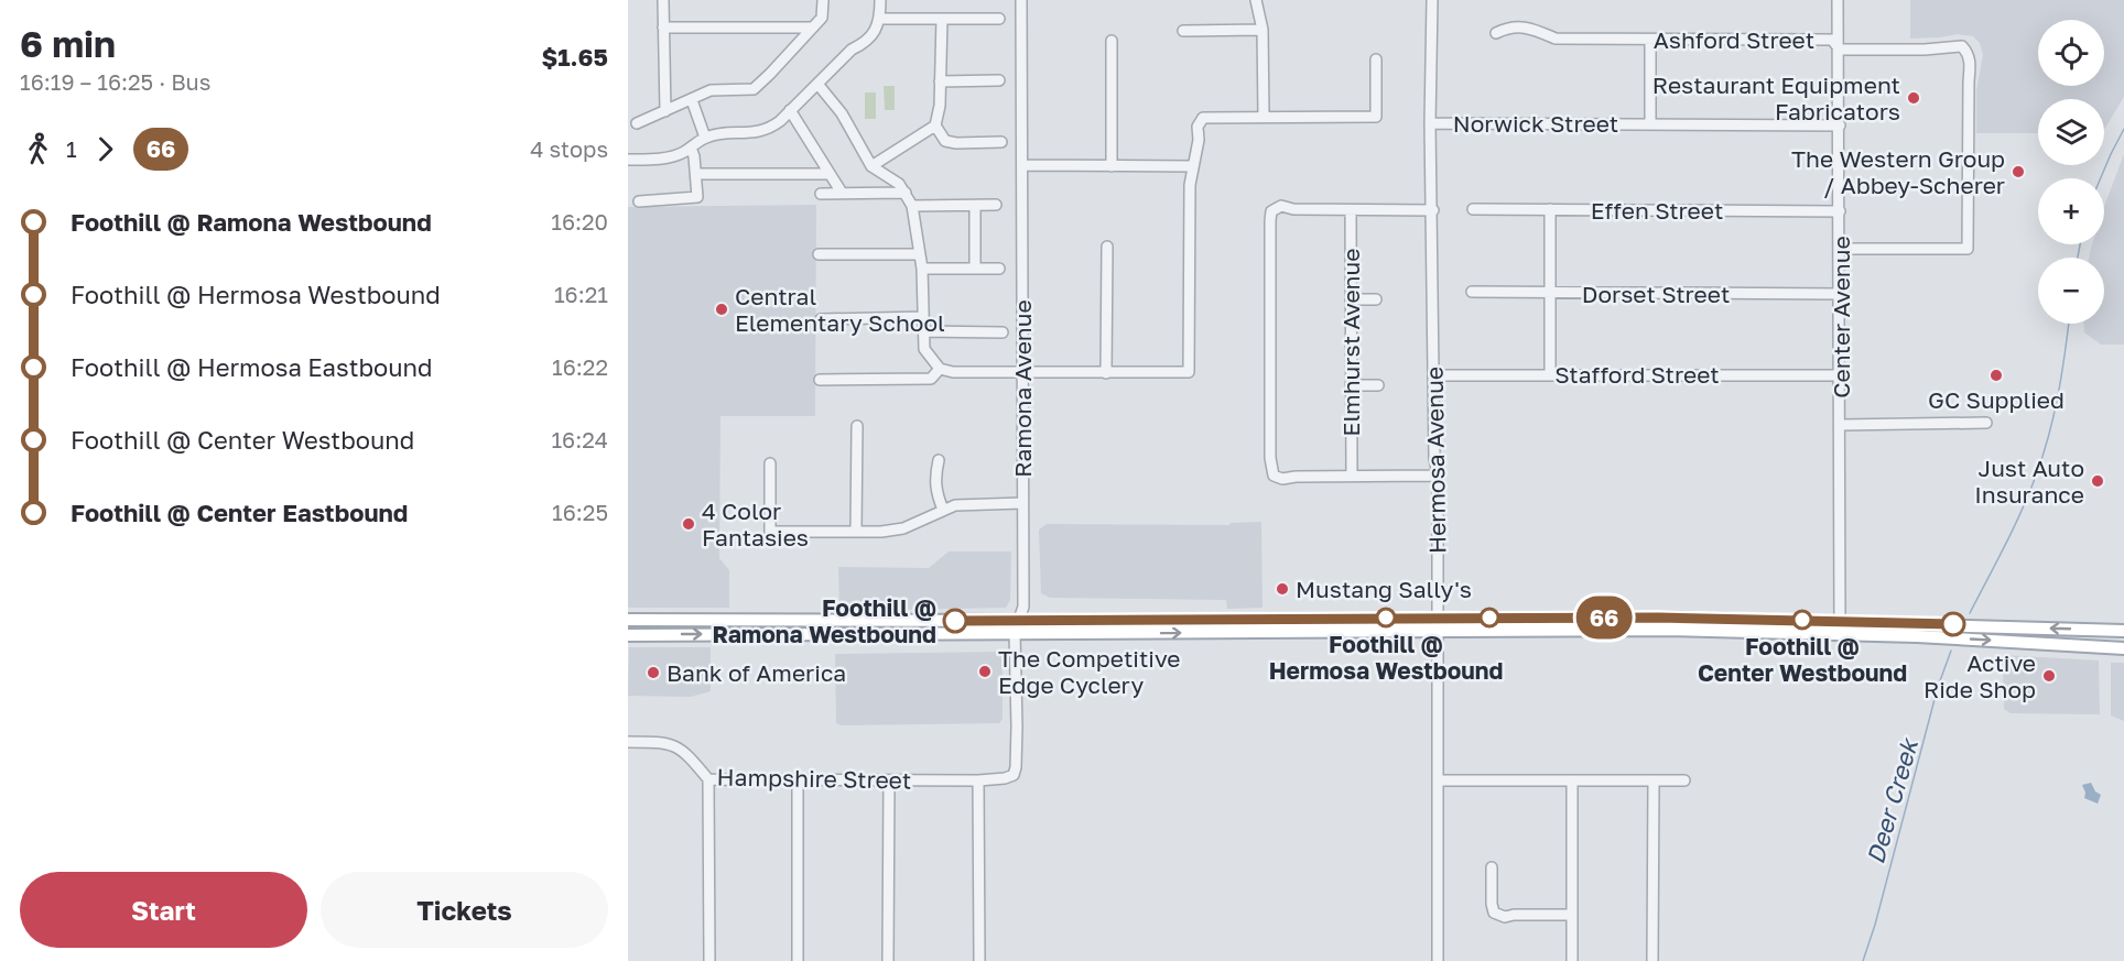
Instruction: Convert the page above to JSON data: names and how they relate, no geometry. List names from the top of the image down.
{
  "streets": {
    "street": [
      "Ashford Street",
      "Norwick Street",
      "Effen Street",
      "Dorset Street",
      "Center Avenue",
      "Elmhurst Avenue",
      "Stafford Street",
      "Ramona Avenue",
      "Hermosa Avenue",
      "Hampshire Street"
    ]
  },
  "crossings": [
    ["Ashford Street", "Center Avenue"],
    ["Norwick Street", "Center Avenue"],
    ["Norwick Street", "Hermosa Avenue"],
    ["Effen Street", "Center Avenue"],
    ["Dorset Street", "Center Avenue"],
    ["Center Avenue", "Stafford Street"],
    ["Stafford Street", "Hermosa Avenue"],
    ["Ramona Avenue", "Hampshire Street"]
  ],
  "water": ["Deer Creek"],
  "places": [
    "Restaurant Equipment Fabricators",
    "The Western Group / Abbey-Scherer",
    "Central Elementary School",
    "GC Supplied",
    "Just Auto Insurance",
    "4 Color Fantasies",
    "Mustang Sally's",
    "Foothill @ Hermosa Westbound",
    "Foothill @ Center Westbound",
    "Foothill @ Ramona Westbound",
    "The Competitive Edge Cyclery",
    "Bank of America",
    "Active Ride Shop"
  ],
  "lines": ["bus line 66"],
  "page": {
    "heading": ["6 min", "16:19 – 16:25 · Bus", "$1.65"],
    "on_map": "66",
    "map_buttons": ["+", "−"],
    "legs": ["1", "66", "4 stops"],
    "list": [
      {
        "name": "Foothill @ Ramona Westbound",
        "value": "16:20"
      },
      {
        "name": "Foothill @ Hermosa Westbound",
        "value": "16:21"
      },
      {
        "name": "Foothill @ Hermosa Eastbound",
        "value": "16:22"
      },
      {
        "name": "Foothill @ Center Westbound",
        "value": "16:24"
      },
      {
        "name": "Foothill @ Center Eastbound",
        "value": "16:25"
      }
    ],
    "buttons": ["Start", "Tickets"]
  }
}
